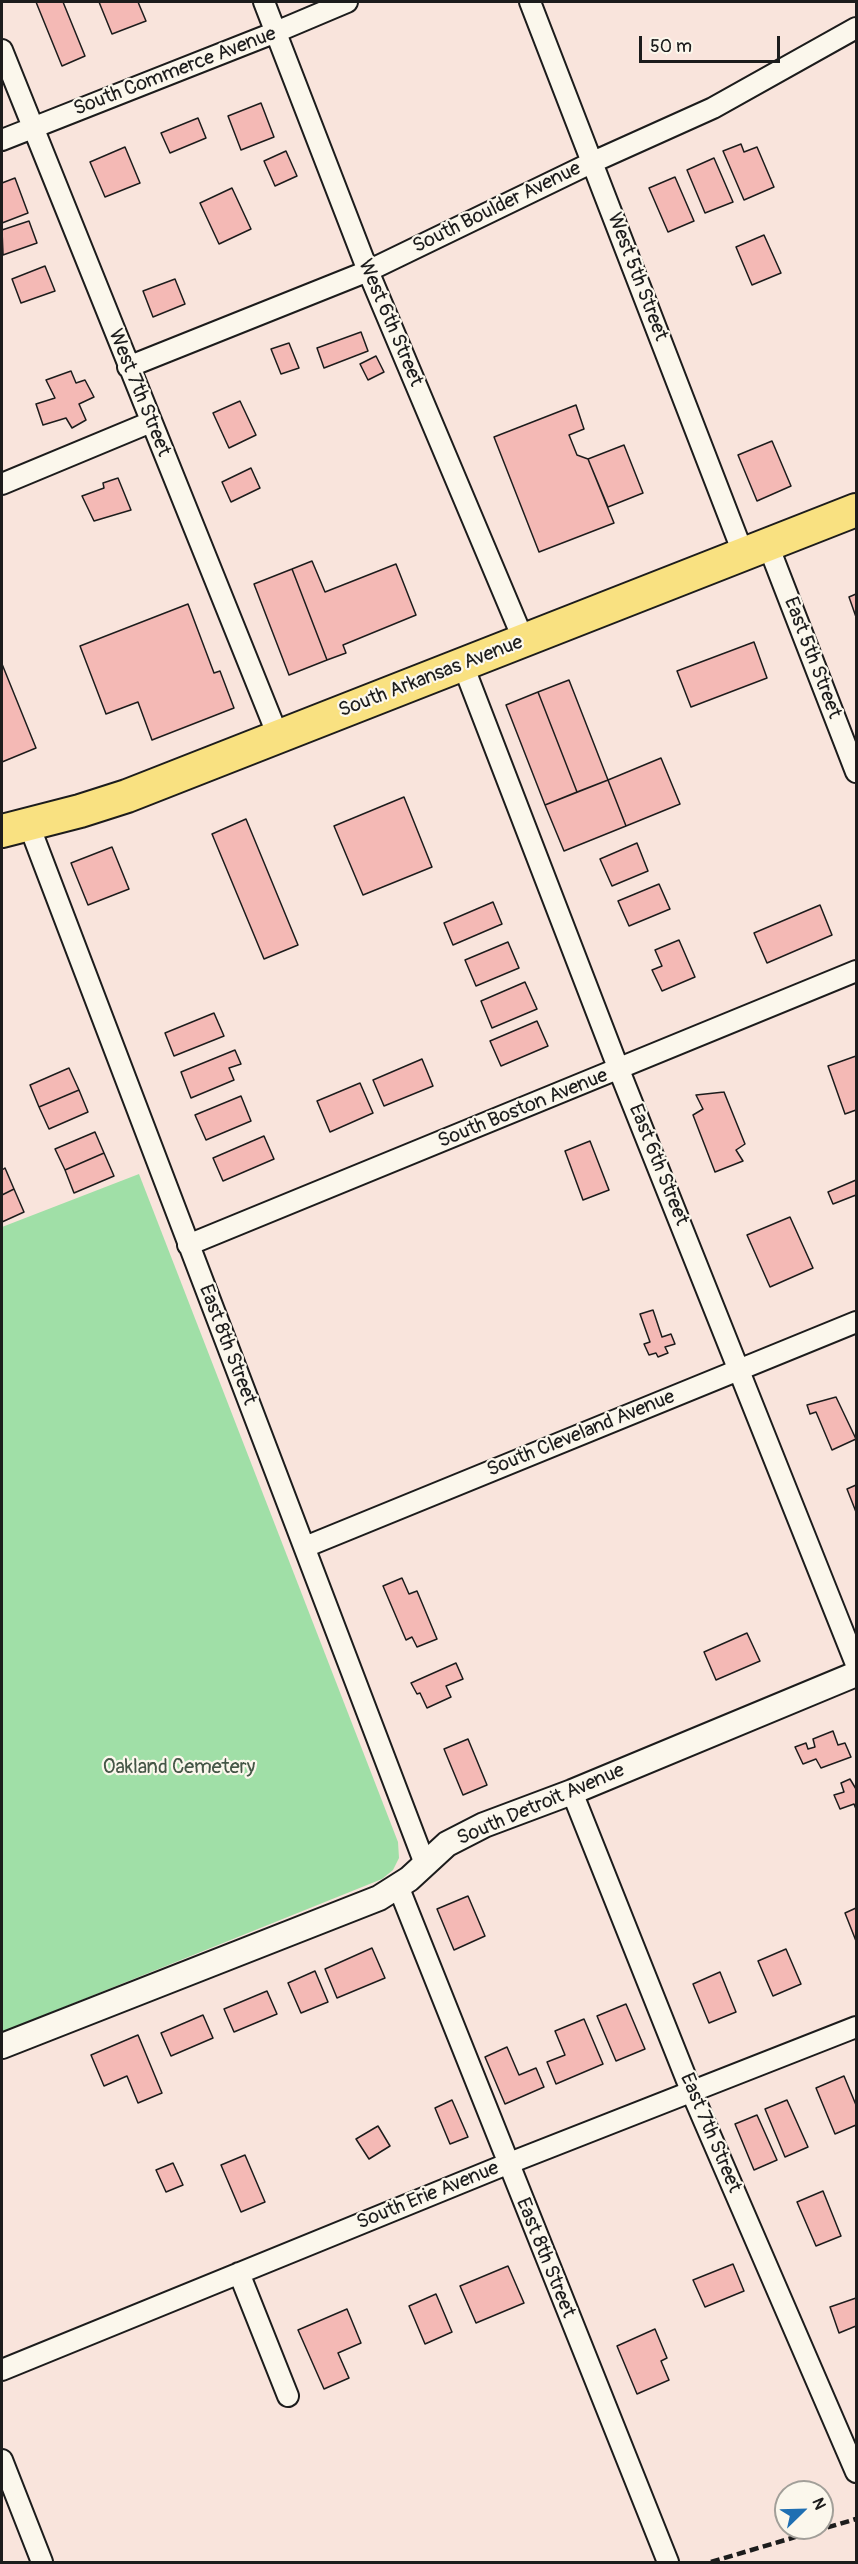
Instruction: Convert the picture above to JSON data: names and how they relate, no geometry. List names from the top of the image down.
{
  "streets": {
    "highway": ["South Arkansas Avenue"],
    "street": [
      "South Commerce Avenue",
      "South Boulder Avenue",
      "West 5th Street",
      "West 6th Street",
      "West 7th Street",
      "East 5th Street",
      "South Boston Avenue",
      "East 6th Street",
      "East 8th Street",
      "South Cleveland Avenue",
      "South Detroit Avenue",
      "East 7th Street",
      "South Erie Avenue"
    ]
  },
  "crossings": [
    ["South Commerce Avenue", "West 6th Street"],
    ["South Commerce Avenue", "West 7th Street"],
    ["South Boulder Avenue", "West 5th Street"],
    ["South Boulder Avenue", "West 6th Street"],
    ["South Boulder Avenue", "West 7th Street"],
    ["West 5th Street", "East 5th Street"],
    ["West 5th Street", "South Arkansas Avenue"],
    ["West 6th Street", "South Arkansas Avenue"],
    ["West 7th Street", "South Arkansas Avenue"],
    ["East 5th Street", "South Arkansas Avenue"],
    ["South Arkansas Avenue", "East 6th Street"],
    ["South Arkansas Avenue", "East 8th Street"],
    ["South Boston Avenue", "East 6th Street"],
    ["South Boston Avenue", "East 8th Street"],
    ["East 6th Street", "South Cleveland Avenue"],
    ["East 8th Street", "South Cleveland Avenue"],
    ["East 8th Street", "South Detroit Avenue"],
    ["East 8th Street", "South Erie Avenue"],
    ["South Detroit Avenue", "East 7th Street"],
    ["East 7th Street", "South Erie Avenue"]
  ],
  "parks": ["Oakland Cemetery"],
  "scale_bar": "50 m",
  "north": "top right"
}
